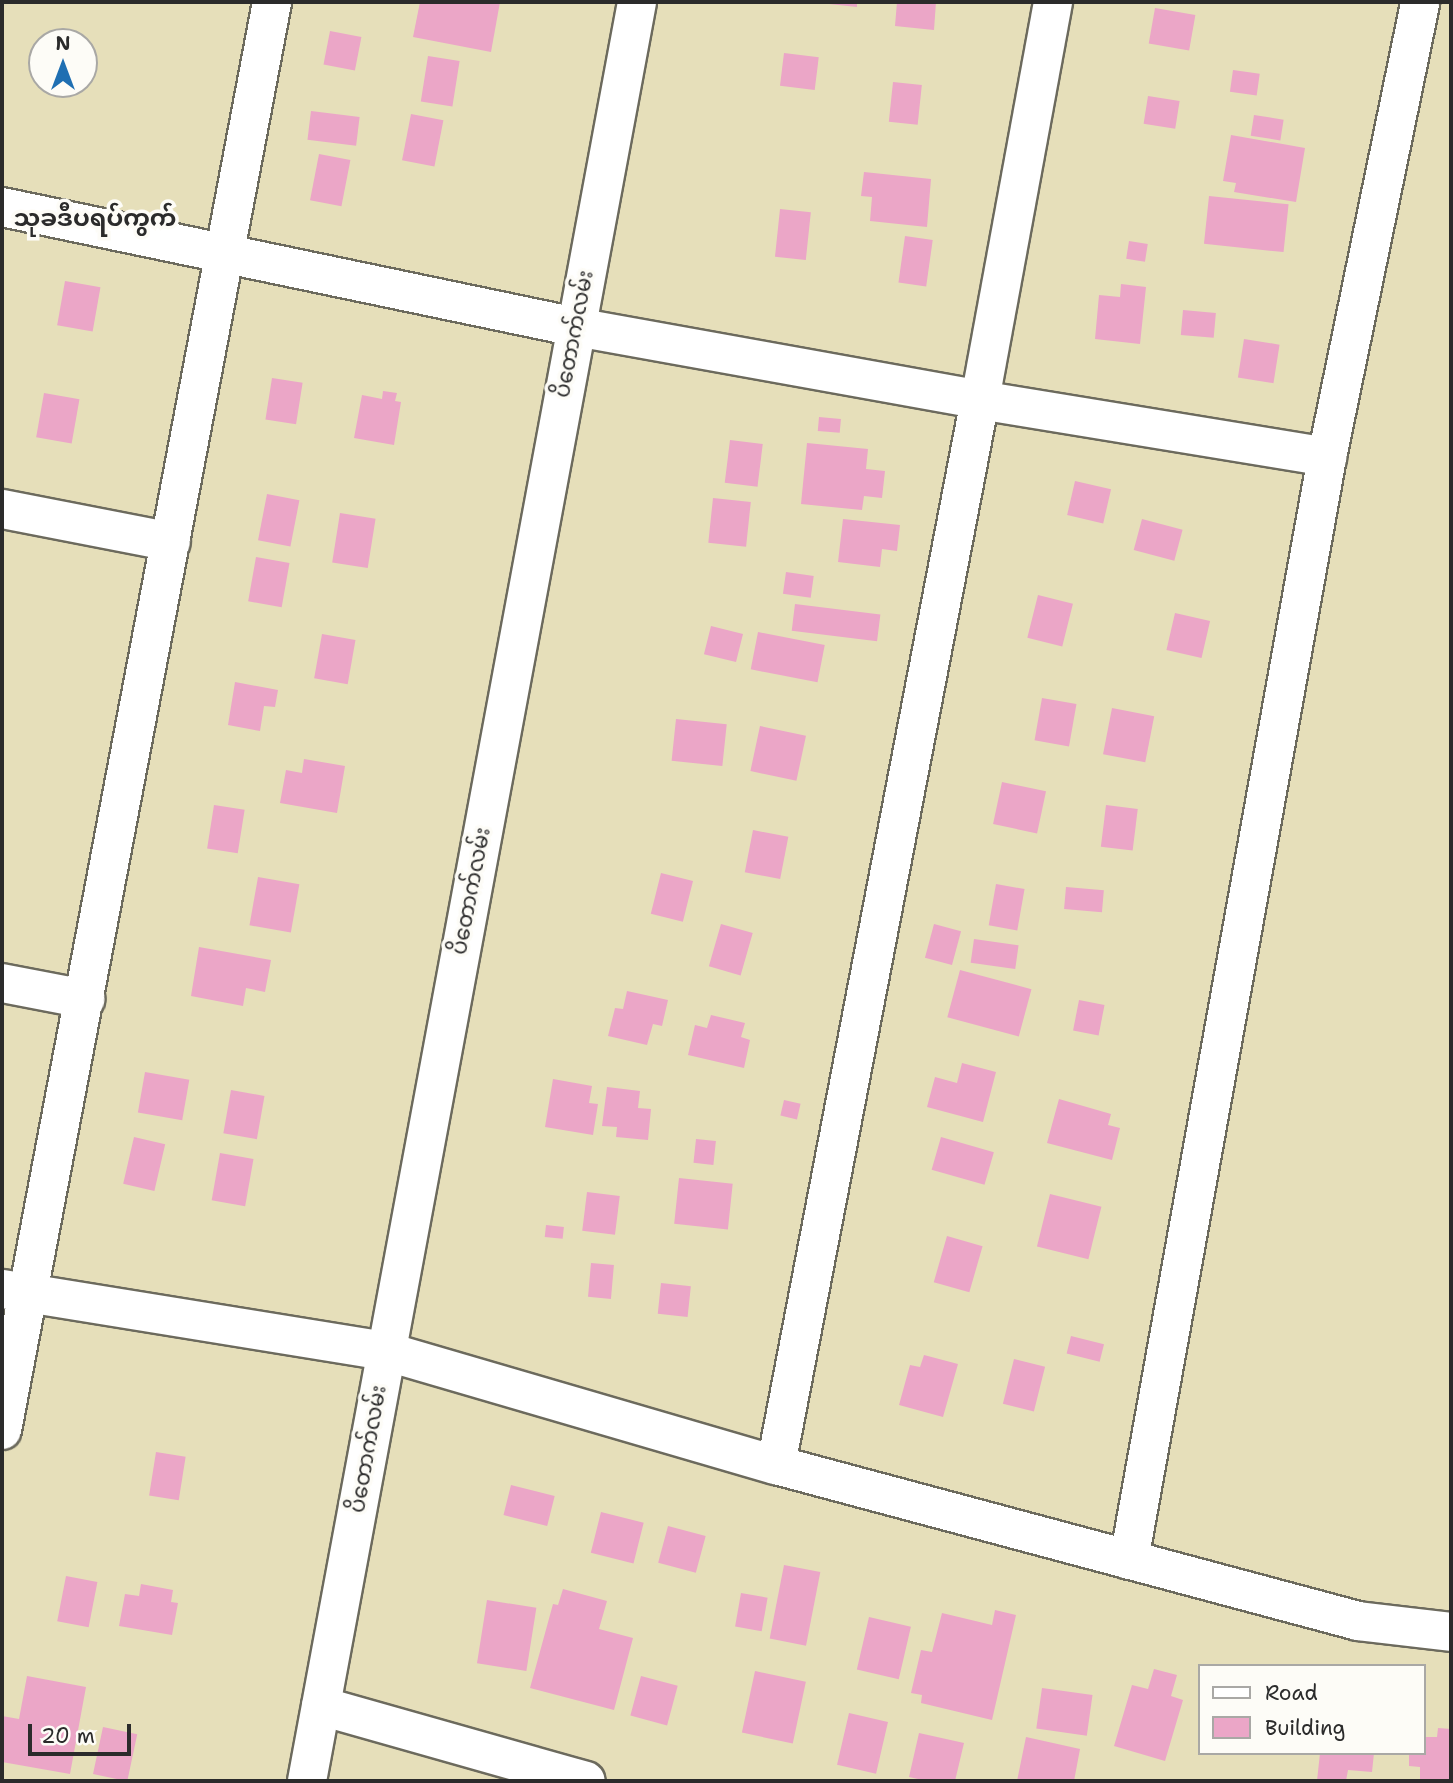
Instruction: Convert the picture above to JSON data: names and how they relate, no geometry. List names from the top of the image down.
{
  "streets": {
    "street": ["ပိတောက်လမ်း"]
  },
  "districts": ["သုခဒီပရပ်ကွက်"],
  "legend": ["Road", "Building"],
  "scale_bar": "20 m",
  "north": "top"
}
